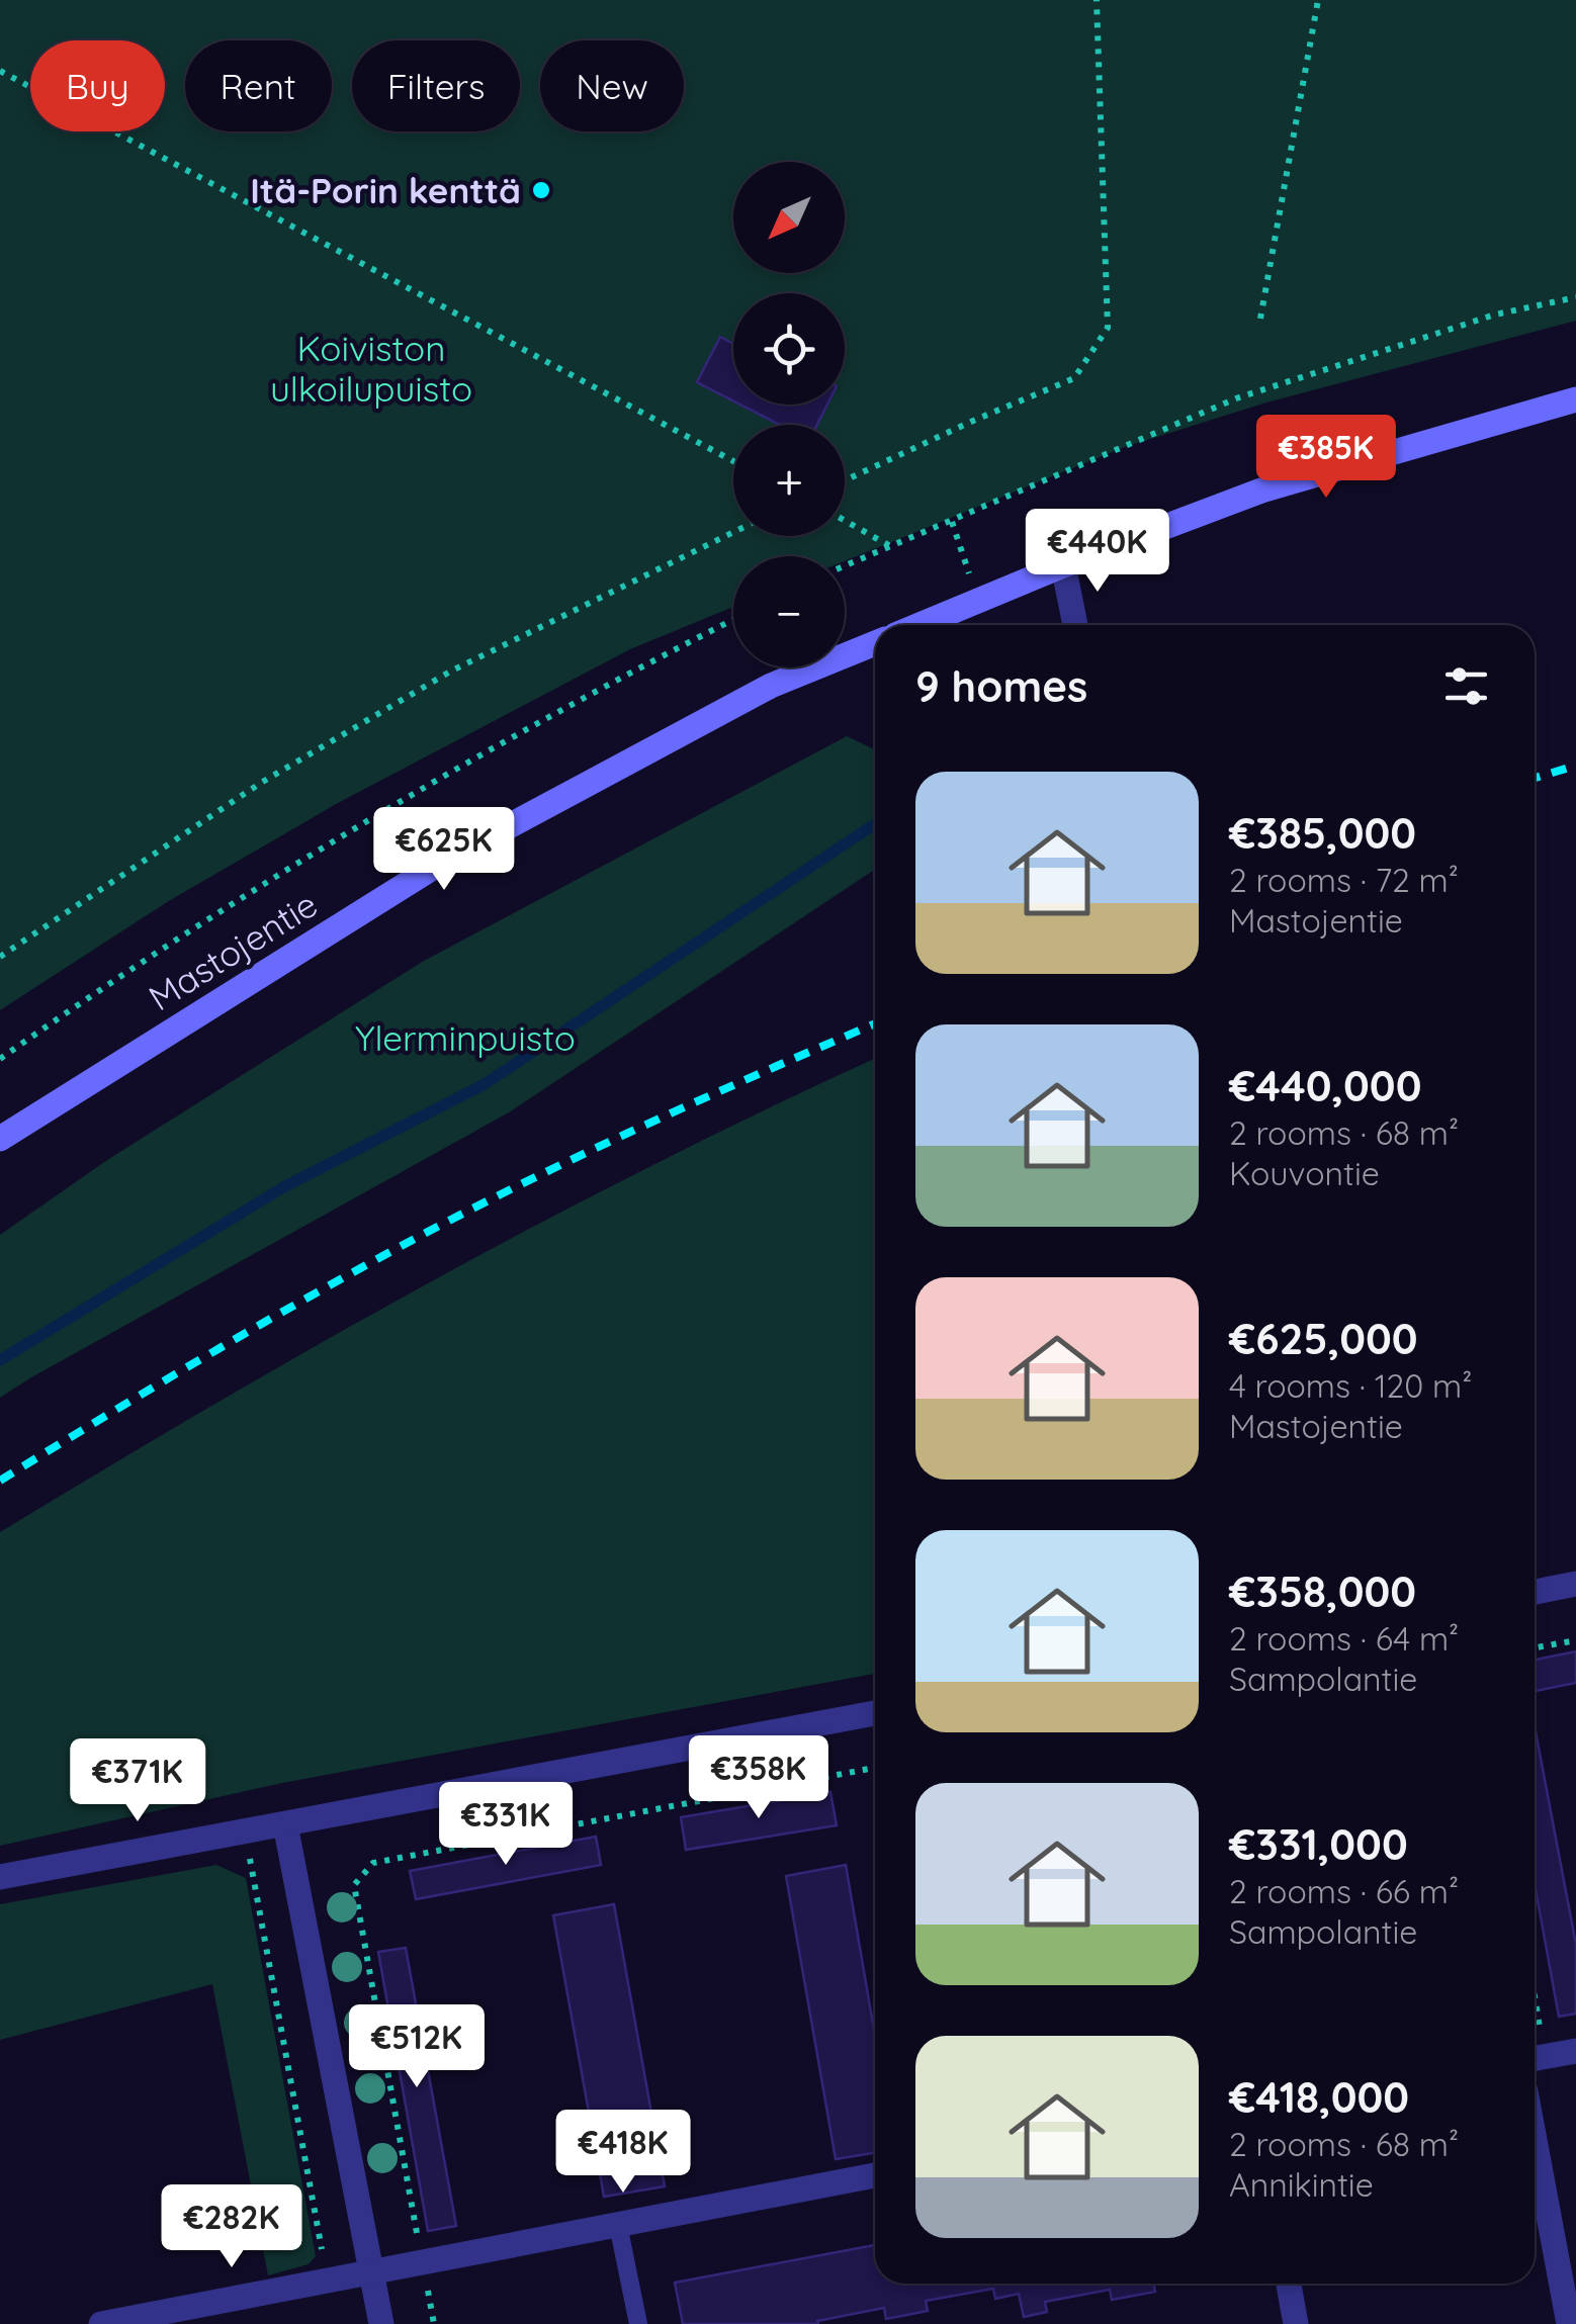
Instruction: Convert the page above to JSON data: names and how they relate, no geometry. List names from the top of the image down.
{
  "streets": {
    "main road": ["Mastojentie"]
  },
  "parks": ["Koiviston ulkoilupuisto", "Ylerminpuisto"],
  "places": ["Itä-Porin kenttä"],
  "north": "bottom left",
  "page": {
    "chip": [
      "Buy",
      "Rent",
      "Filters",
      "New"
    ],
    "map_buttons": ["+", "−"],
    "price": [
      "€385K",
      "€440K",
      "€625K",
      "€358K",
      "€371K",
      "€331K",
      "€512K",
      "€418K",
      "€282K"
    ],
    "heading": "9 homes",
    "list": [
      {
        "name": "€385,000",
        "note": "2 rooms · 72 m² · Mastojentie"
      },
      {
        "name": "€440,000",
        "note": "2 rooms · 68 m² · Kouvontie"
      },
      {
        "name": "€625,000",
        "note": "4 rooms · 120 m² · Mastojentie"
      },
      {
        "name": "€358,000",
        "note": "2 rooms · 64 m² · Sampolantie"
      },
      {
        "name": "€331,000",
        "note": "2 rooms · 66 m² · Sampolantie"
      },
      {
        "name": "€418,000",
        "note": "2 rooms · 68 m² · Annikintie"
      }
    ]
  }
}
